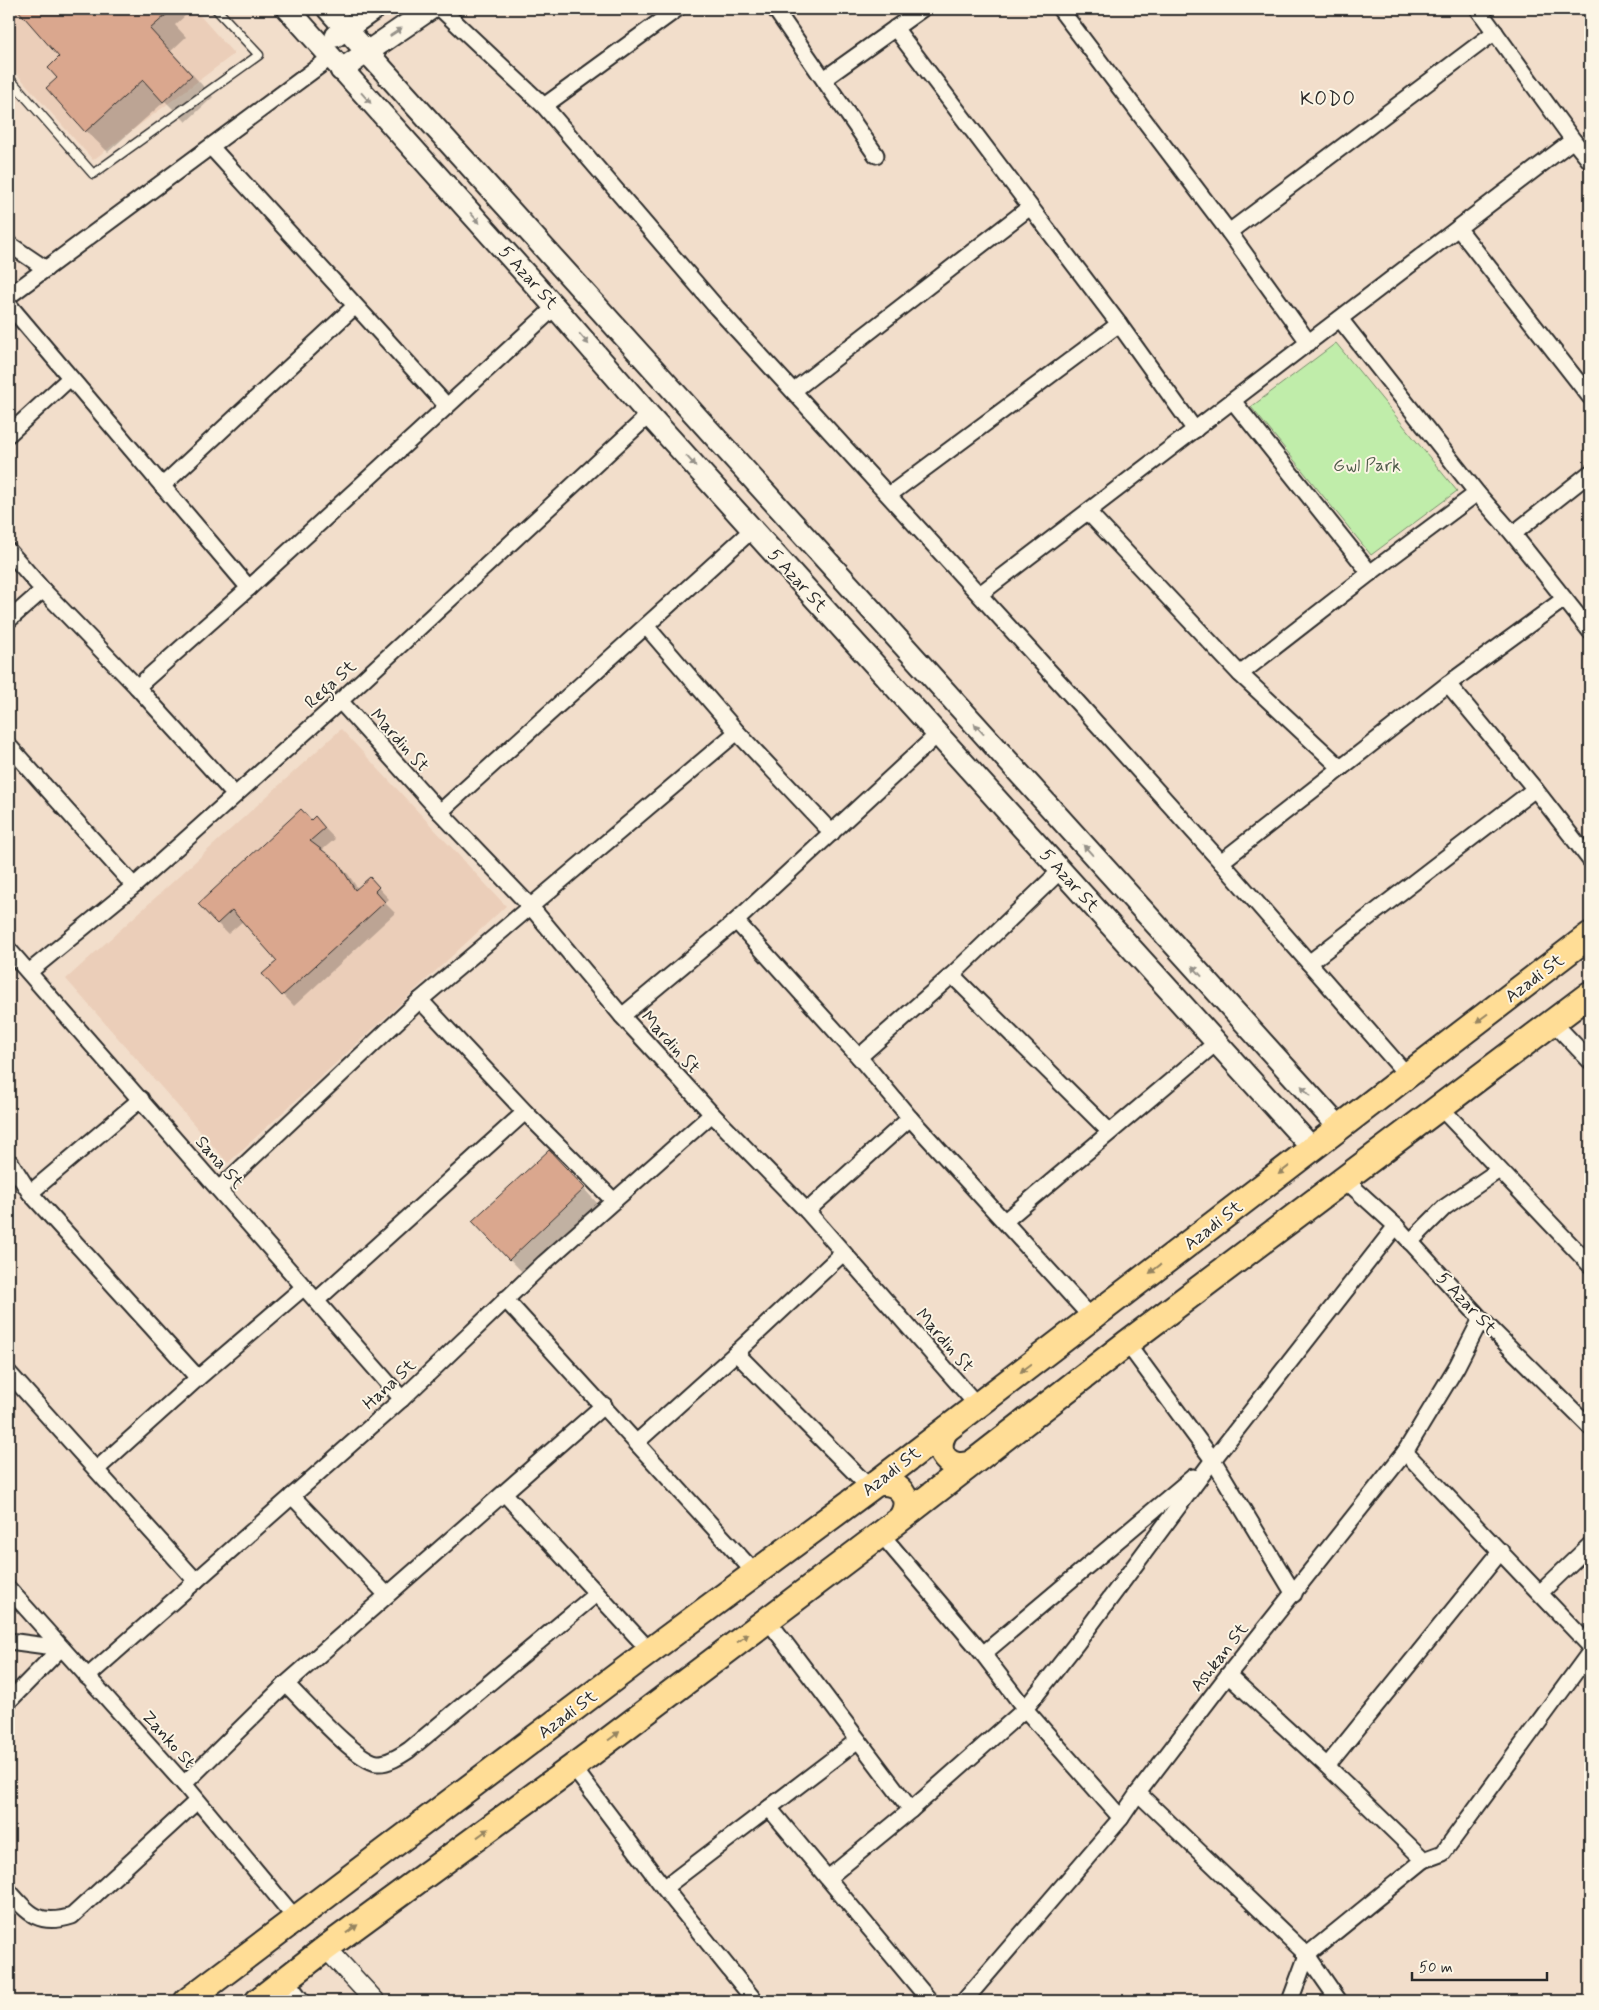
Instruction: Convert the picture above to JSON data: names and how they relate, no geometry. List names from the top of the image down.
{
  "streets": {
    "highway": ["Azadi St"],
    "main road": ["5 Azar St"],
    "street": [
      "Rega St",
      "Mardin St",
      "Sana St",
      "Hana St",
      "Ashkan St",
      "Zanko St"
    ]
  },
  "crossings": [
    ["5 Azar St", "Rega St"],
    ["5 Azar St", "Azadi St"],
    ["5 Azar St", "Ashkan St"],
    ["Rega St", "Mardin St"],
    ["Rega St", "Sana St"],
    ["Mardin St", "Azadi St"],
    ["Mardin St", "Hana St"],
    ["Azadi St", "Zanko St"],
    ["Sana St", "Hana St"],
    ["Hana St", "Zanko St"]
  ],
  "districts": ["KODO"],
  "parks": ["Gwl Park"],
  "scale_bar": "50 m"
}
